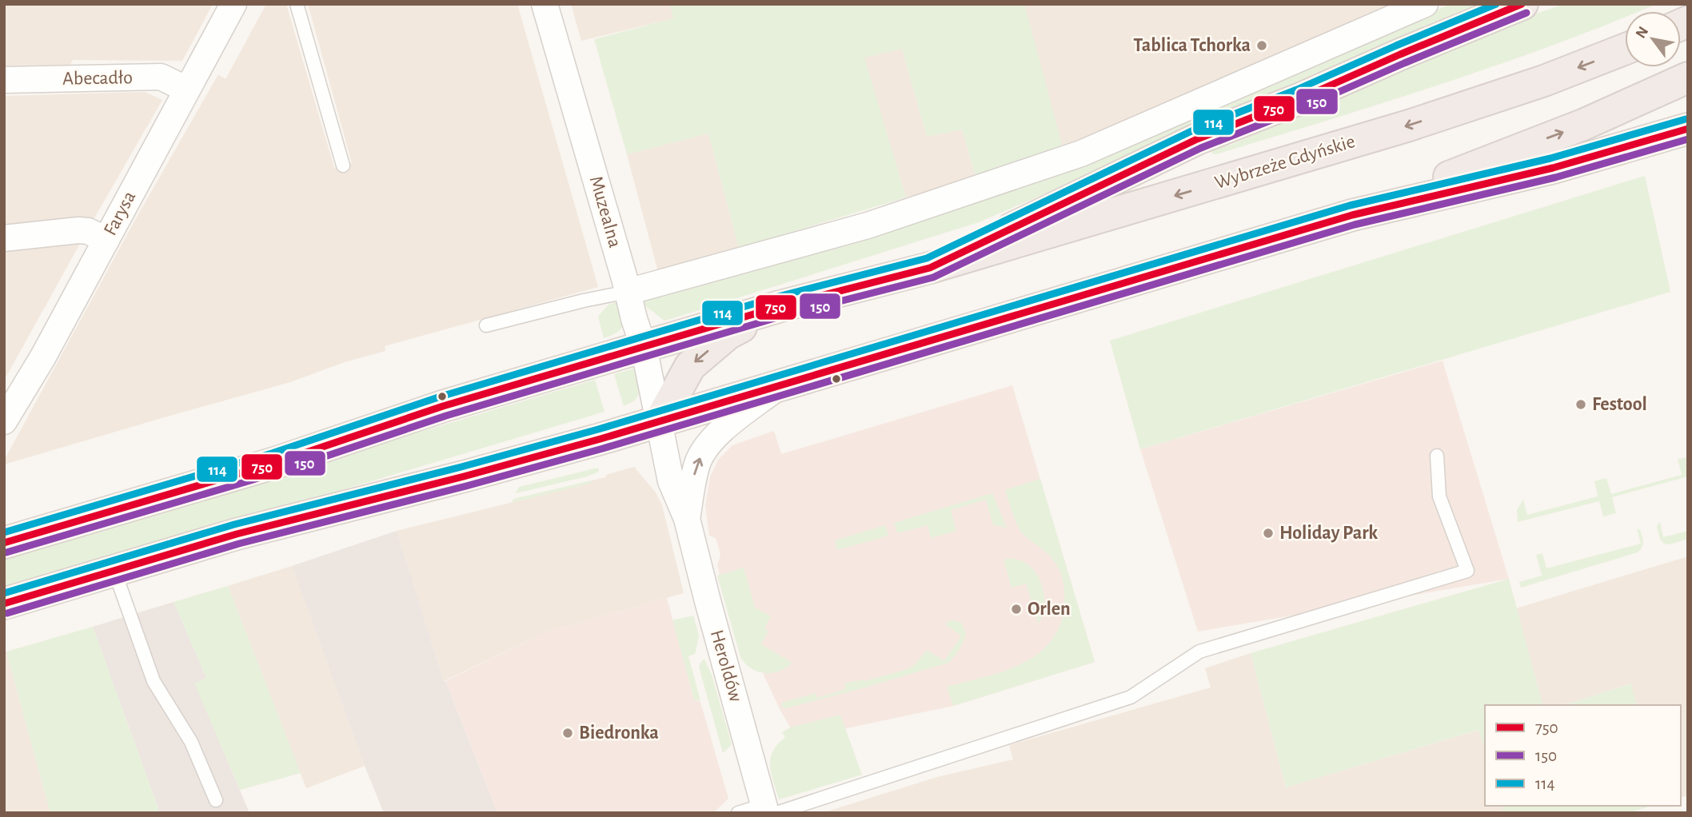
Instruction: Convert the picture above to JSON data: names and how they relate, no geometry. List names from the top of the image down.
{
  "streets": {
    "highway": ["Wybrzeże Gdyńskie"],
    "street": [
      "Abecadło",
      "Muzealna",
      "Farysa",
      "Heroldów"
    ]
  },
  "crossings": [
    ["Abecadło", "Farysa"],
    ["Muzealna", "Heroldów"]
  ],
  "places": [
    "Tablica Tchorka",
    "Festool",
    "Holiday Park",
    "Orlen",
    "Biedronka"
  ],
  "lines": ["transit line 750", "transit line 114", "transit line 150"],
  "legend": ["750", "150", "114"],
  "north": "top left"
}
